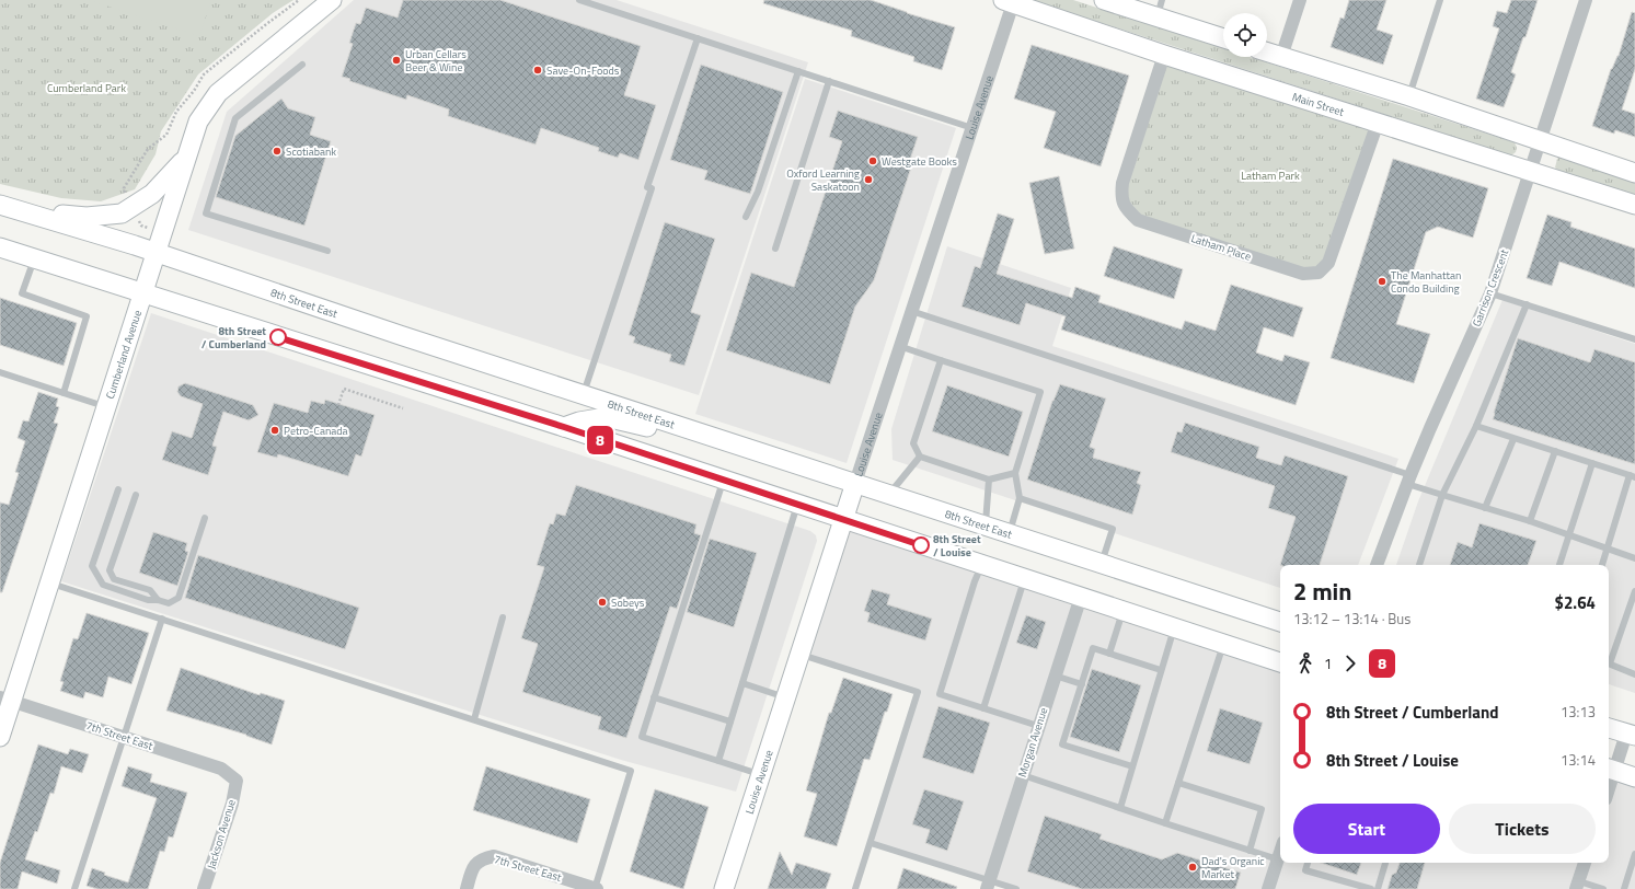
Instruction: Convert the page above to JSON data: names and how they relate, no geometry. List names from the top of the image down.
{
  "streets": {
    "main road": [
      "Main Street",
      "Louise Avenue",
      "8th Street East",
      "Cumberland Avenue"
    ],
    "street": [
      "Latham Place",
      "Garrison Crescent",
      "7th Street East",
      "Morgan Avenue",
      "Jackson Avenue"
    ]
  },
  "crossings": [
    ["Main Street", "Louise Avenue"],
    ["Main Street", "Latham Place"],
    ["Main Street", "Garrison Crescent"],
    ["Louise Avenue", "8th Street East"],
    ["8th Street East", "Cumberland Avenue"],
    ["Cumberland Avenue", "7th Street East"],
    ["7th Street East", "Jackson Avenue"]
  ],
  "parks": ["Cumberland Park", "Latham Park"],
  "places": [
    "Urban Cellars Beer & Wine",
    "Save-On-Foods",
    "Scotiabank",
    "Westgate Books",
    "Oxford Learning Saskatoon",
    "The Manhattan Condo Building",
    "8th Street / Cumberland",
    "Petro-Canada",
    "8th Street / Louise",
    "Sobeys",
    "Dad's Organic Market"
  ],
  "lines": ["bus line 8"],
  "page": {
    "on_map": "8",
    "heading": ["2 min", "13:12 – 13:14 · Bus", "$2.64"],
    "legs": ["1", "8"],
    "list": [
      {
        "name": "8th Street / Cumberland",
        "value": "13:13"
      },
      {
        "name": "8th Street / Louise",
        "value": "13:14"
      }
    ],
    "buttons": ["Start", "Tickets"]
  }
}
